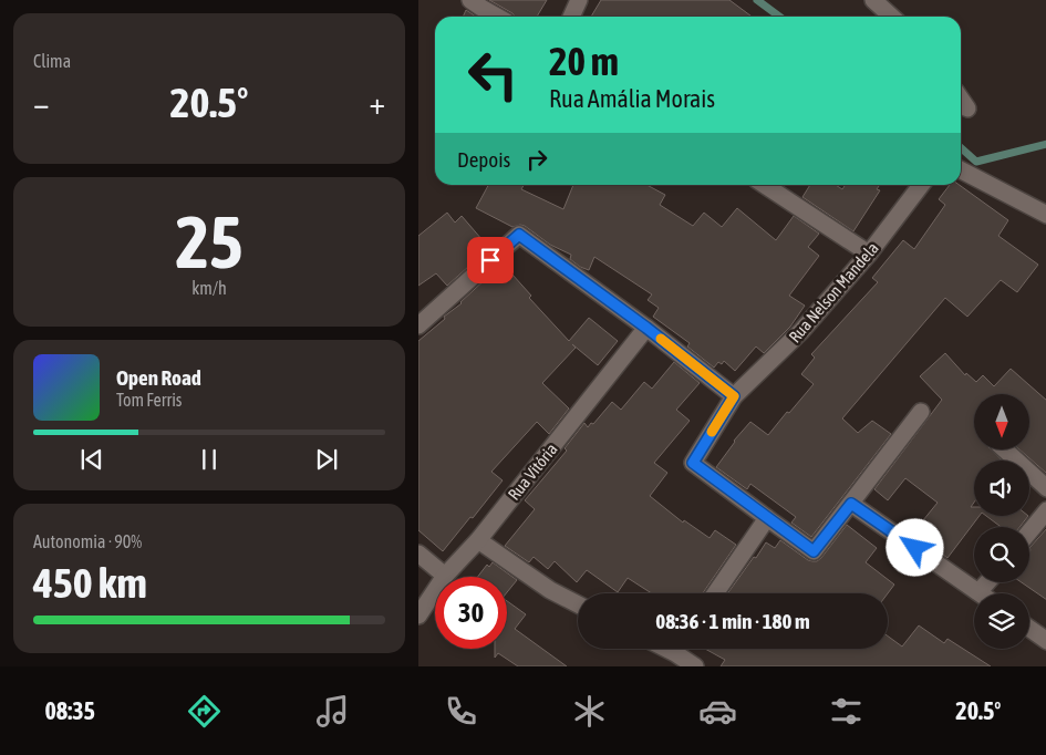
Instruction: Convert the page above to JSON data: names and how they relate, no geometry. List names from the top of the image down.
{
  "streets": {
    "street": ["Rua Nelson Mandela", "Rua Vitória"]
  },
  "north": "bottom",
  "page": {
    "tile": [
      "Clima",
      ["25", "km/h"],
      ["Autonomia · 90%", "450 km"]
    ],
    "turn": ["20 m", "Rua Amália Morais"],
    "heat": ["−", "20.5°", "+"],
    "then": "Depois",
    "song": ["Open Road", "Tom Ferris"],
    "limit": "30",
    "trip": "08:36 · 1 min · 180 m",
    "tabs": ["08:35", "20.5°"]
  }
}
